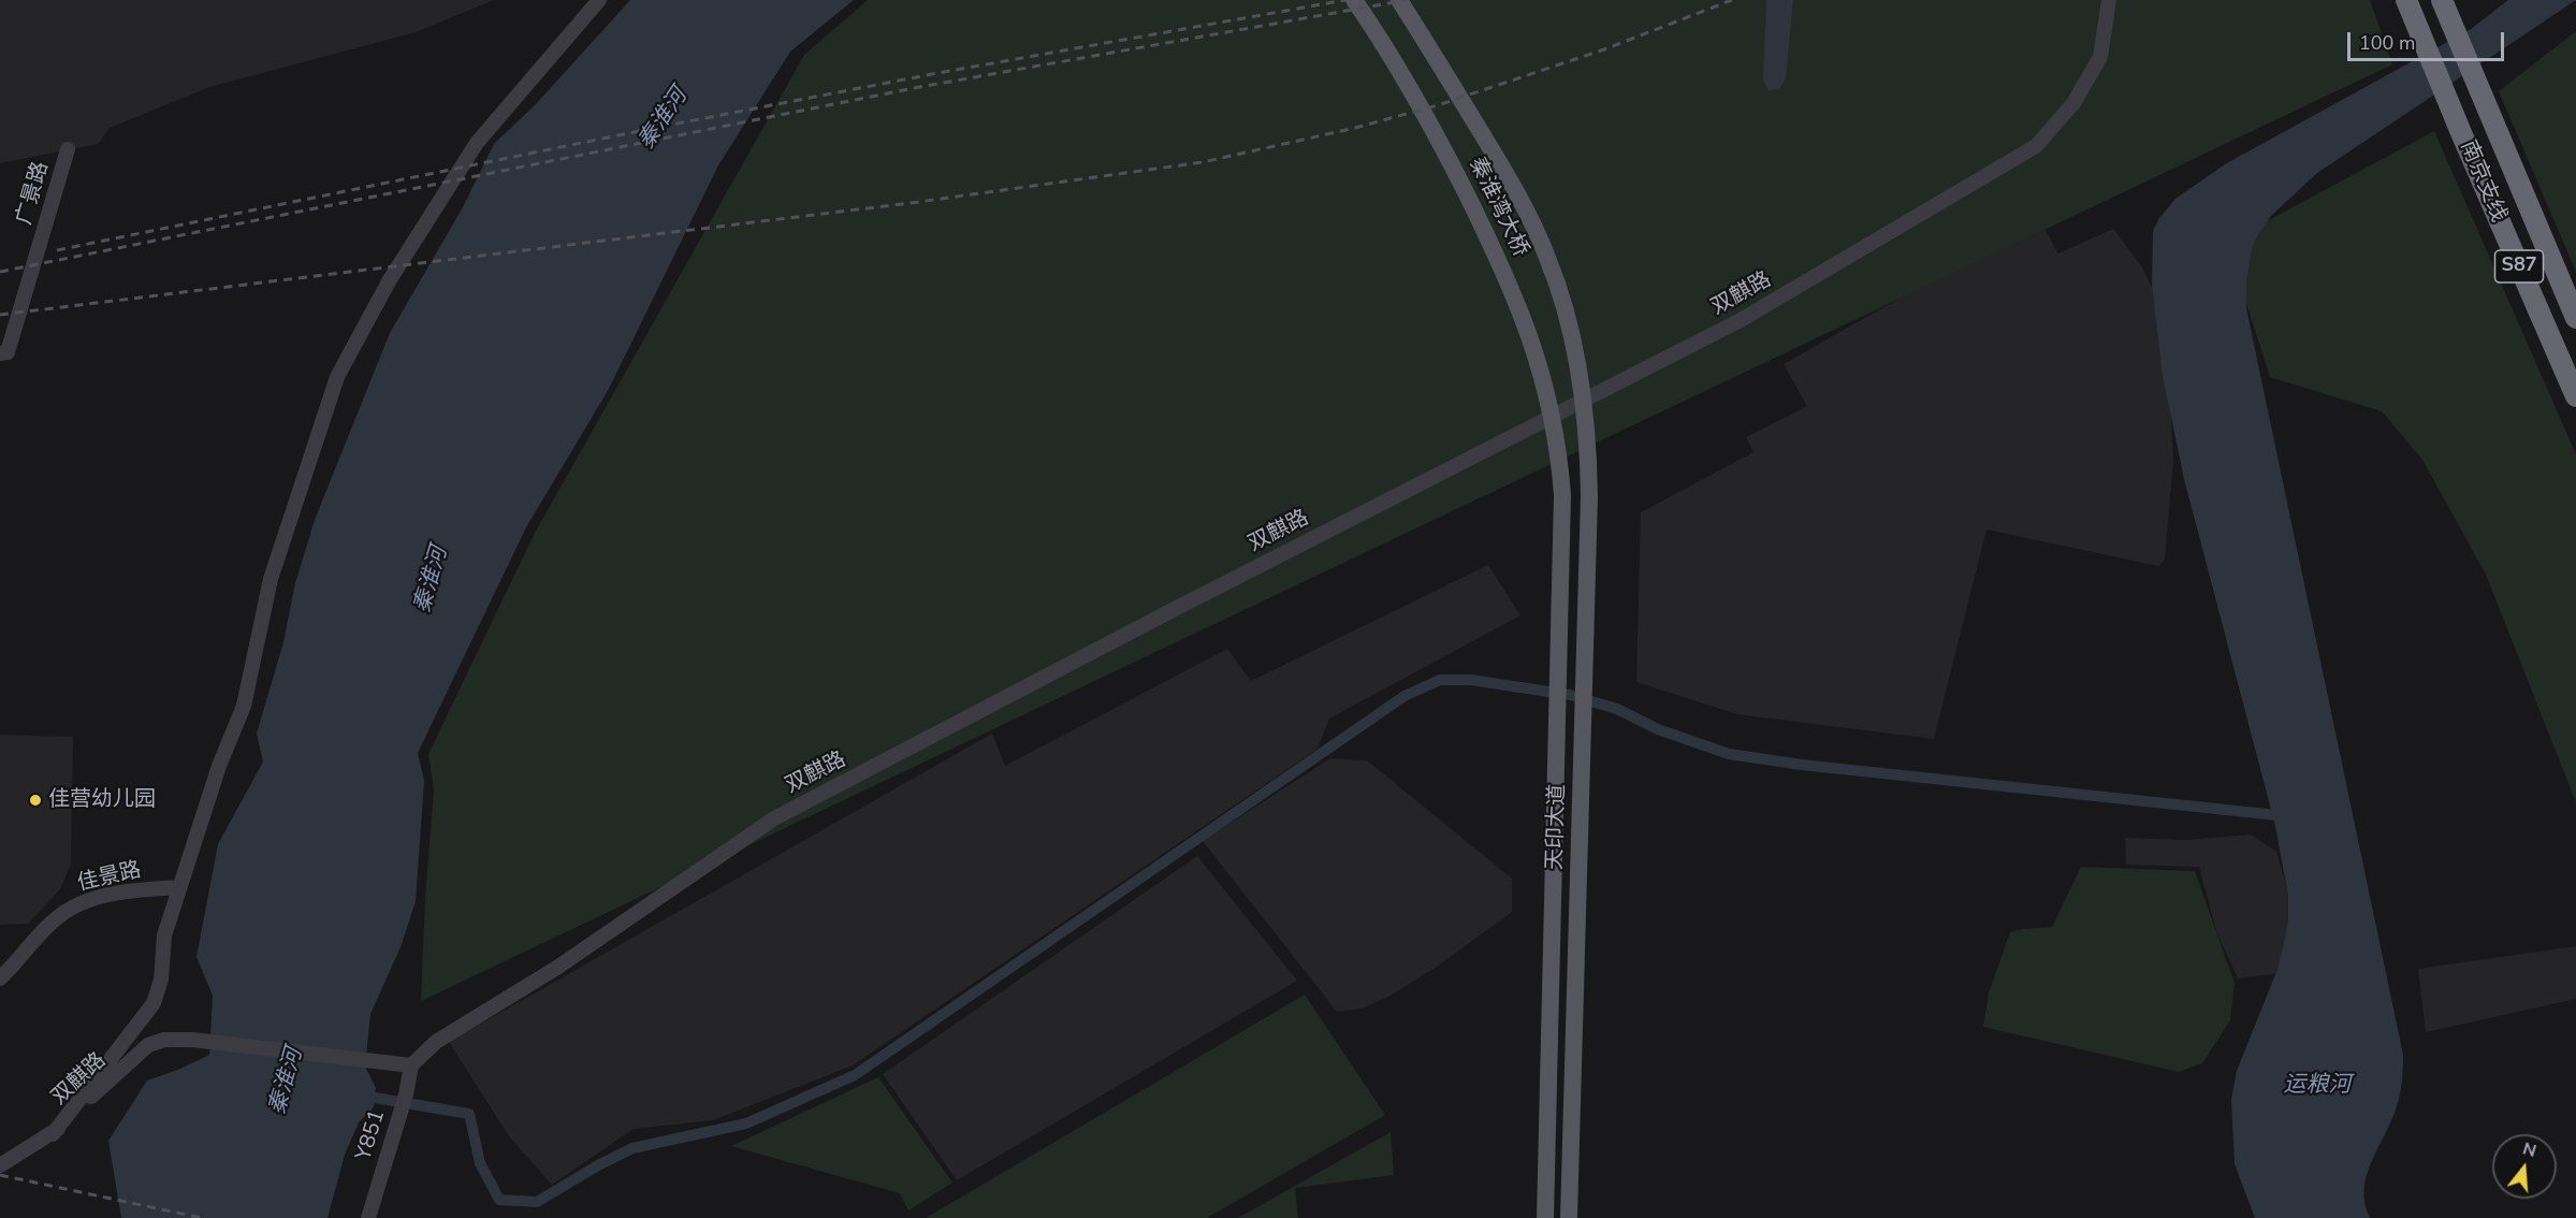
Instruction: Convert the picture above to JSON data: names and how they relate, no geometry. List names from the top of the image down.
{
  "streets": {
    "highway": ["南京支线", "S87"],
    "main road": ["秦淮湾大桥", "天印大道"],
    "street": [
      "广景路",
      "双麒路",
      "佳景路",
      "Y851"
    ]
  },
  "crossings": [
    ["秦淮湾大桥", "天印大道"],
    ["双麒路", "Y851"]
  ],
  "water": ["秦淮河", "运粮河"],
  "places": ["佳营幼儿园"],
  "scale_bar": "100 m",
  "north": "top"
}
